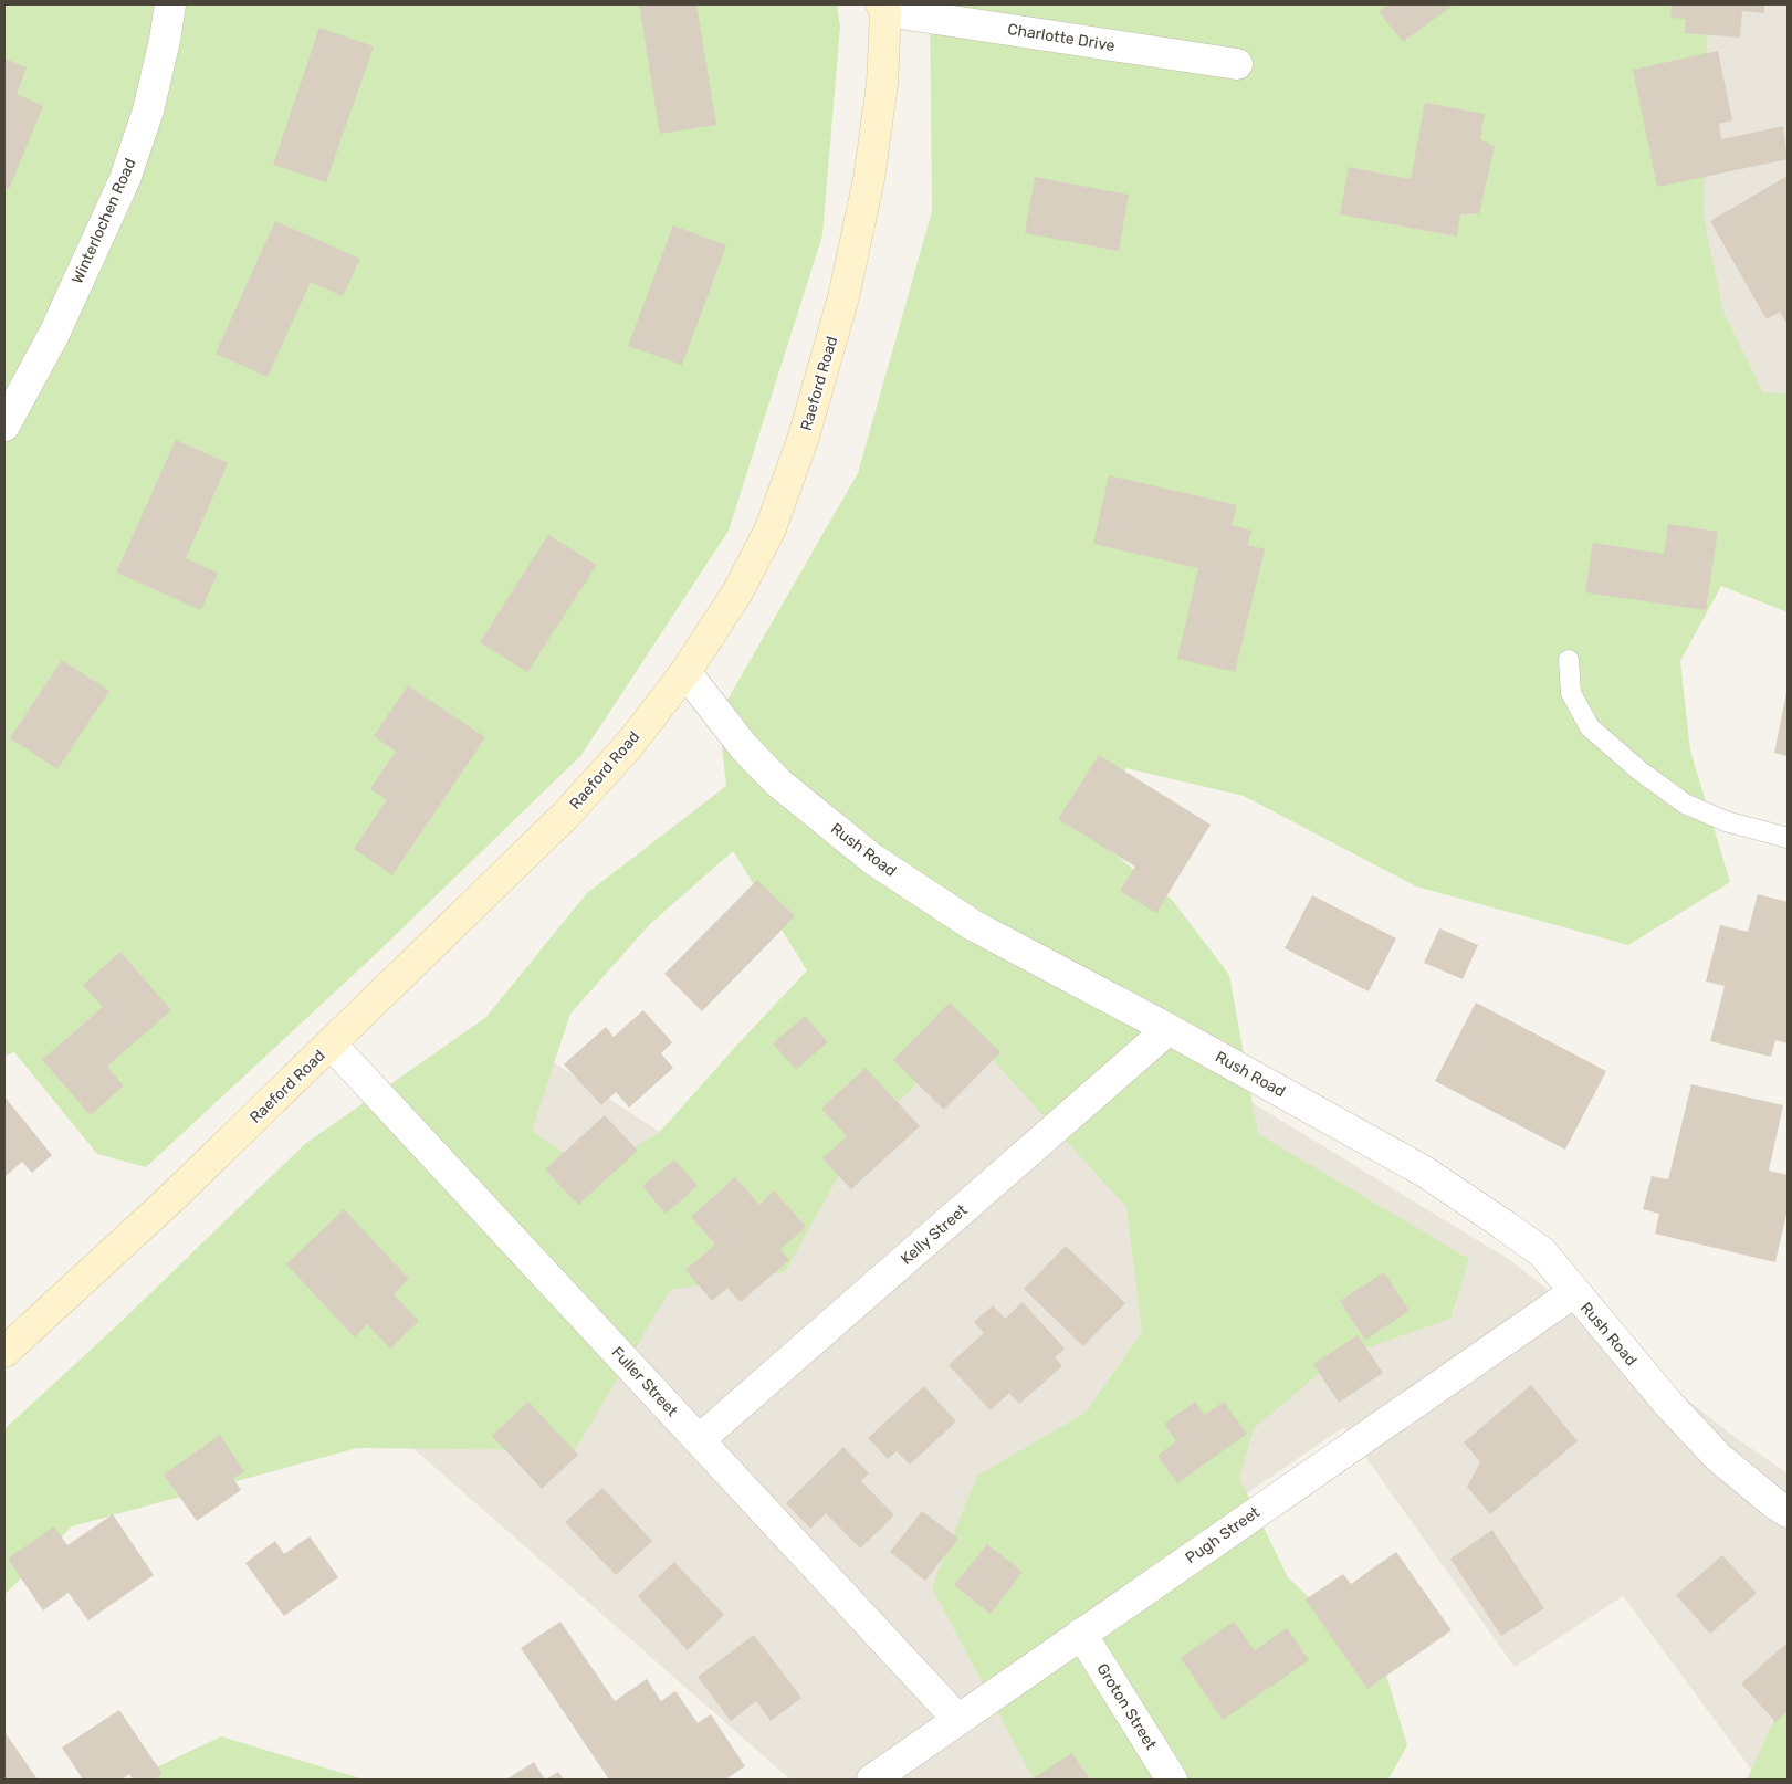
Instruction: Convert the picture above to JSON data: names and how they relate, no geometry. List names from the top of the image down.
{
  "streets": {
    "main road": ["Raeford Road"],
    "street": [
      "Charlotte Drive",
      "Winterlochen Road",
      "Rush Road",
      "Kelly Street",
      "Fuller Street",
      "Pugh Street",
      "Groton Street"
    ]
  },
  "crossings": [
    ["Charlotte Drive", "Raeford Road"],
    ["Raeford Road", "Rush Road"],
    ["Raeford Road", "Fuller Street"],
    ["Rush Road", "Kelly Street"],
    ["Rush Road", "Pugh Street"],
    ["Kelly Street", "Fuller Street"],
    ["Fuller Street", "Pugh Street"],
    ["Pugh Street", "Groton Street"]
  ]
}
